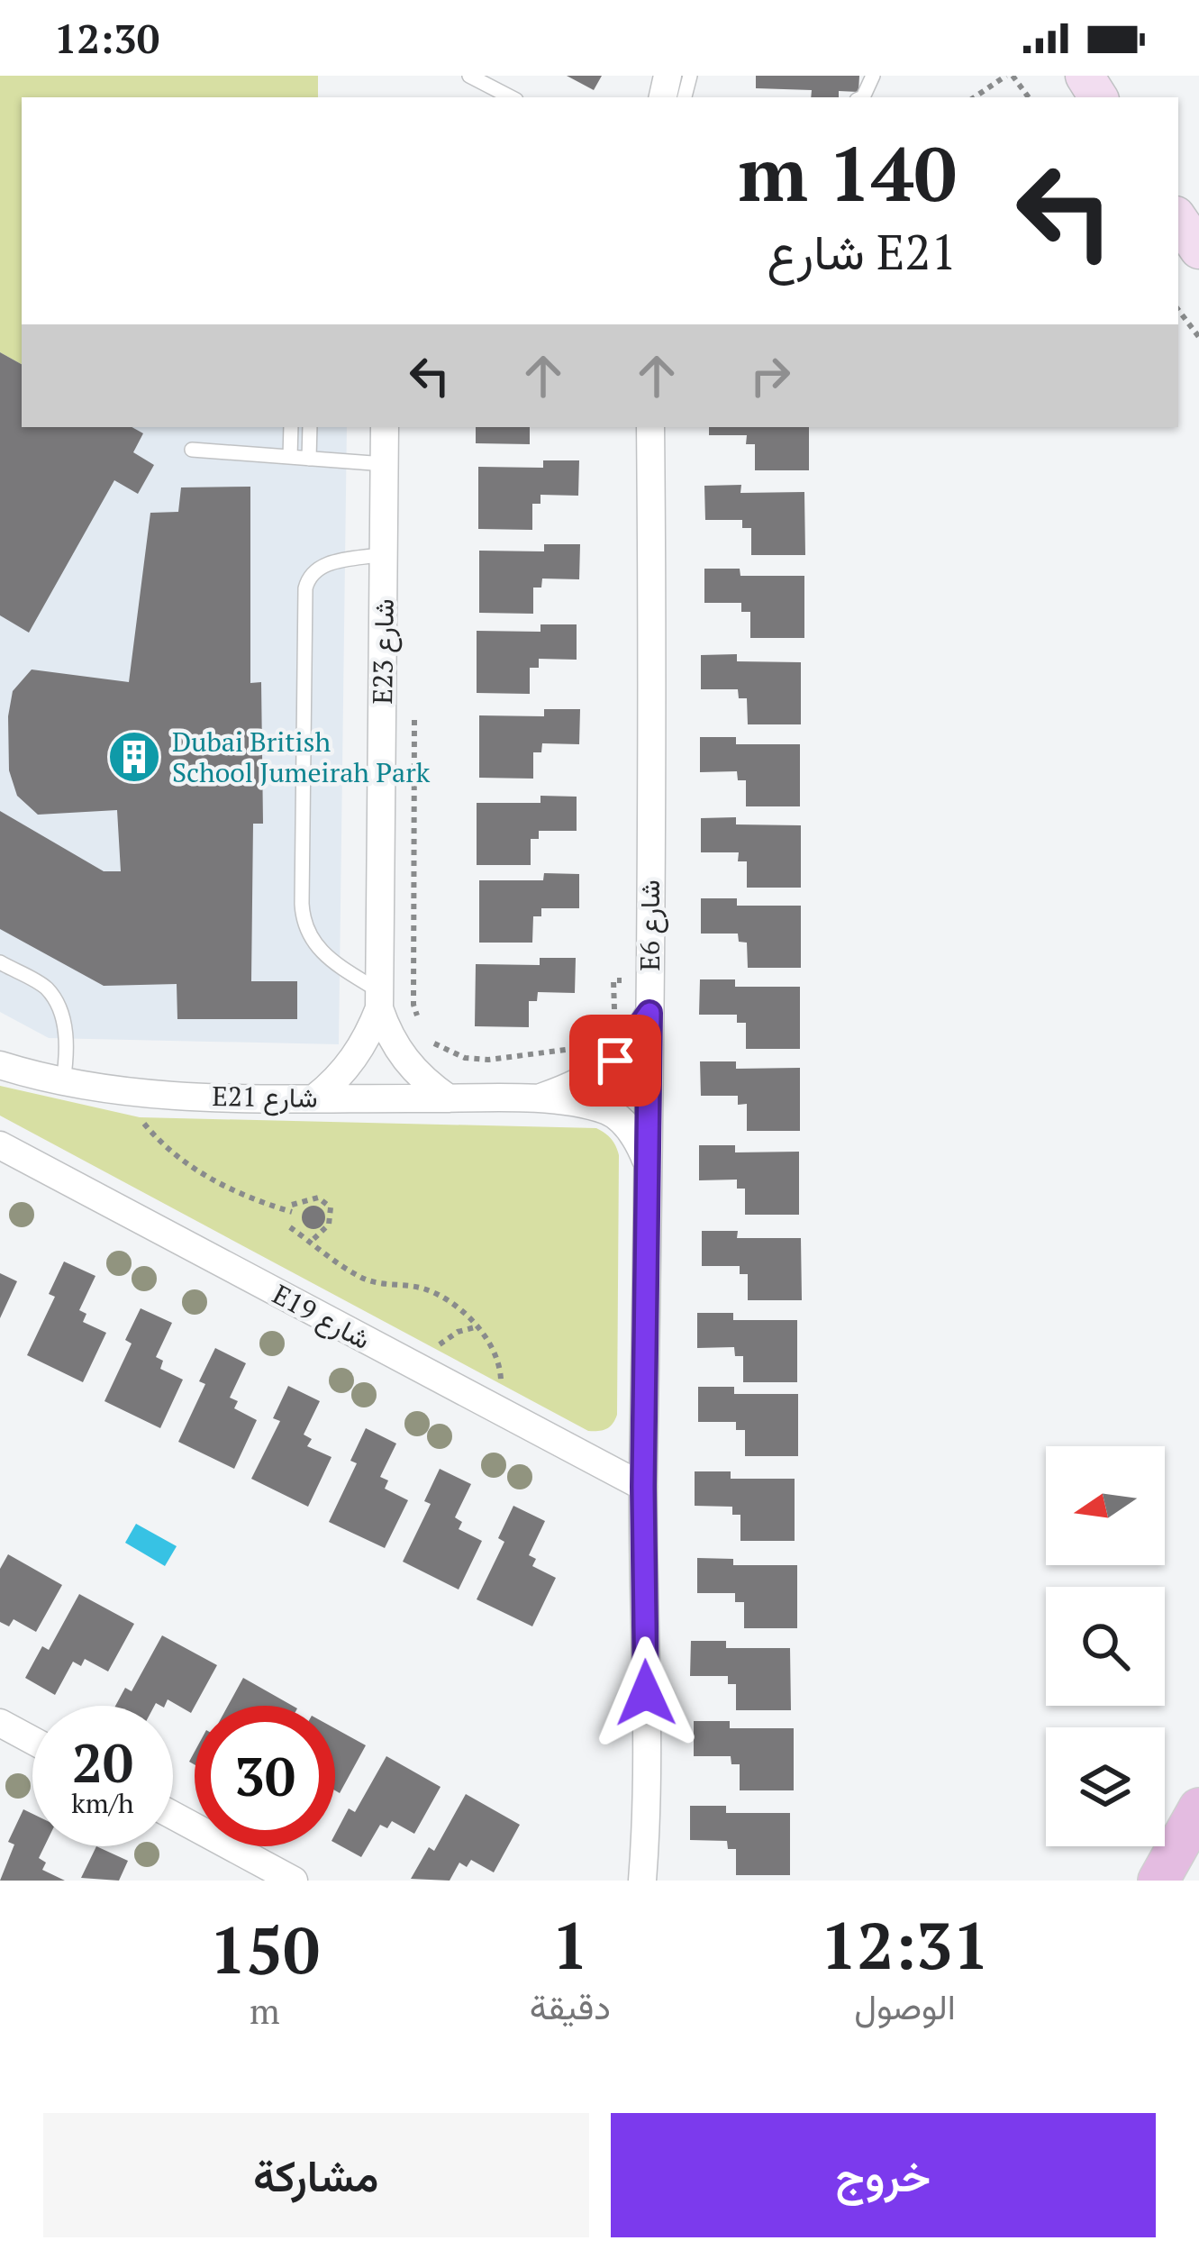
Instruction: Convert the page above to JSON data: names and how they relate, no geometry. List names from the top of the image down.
{
  "streets": {
    "street": [
      "E23 شارع",
      "E6 شارع",
      "E21 شارع",
      "E19 شارع"
    ]
  },
  "crossings": [
    ["E23 شارع", "E21 شارع"],
    ["E6 شارع", "E21 شارع"],
    ["E6 شارع", "E19 شارع"]
  ],
  "places": {
    "building": ["Dubai British School Jumeirah Park"]
  },
  "north": "left",
  "page": {
    "status": "12:30",
    "turn": ["140 m", "E21 شارع"],
    "speed": "20 km/h",
    "limit": "30",
    "eta": [
      "12:31",
      "الوصول",
      "1",
      "دقيقة",
      "150",
      "m"
    ],
    "buttons": ["خروج", "مشاركة"]
  }
}
